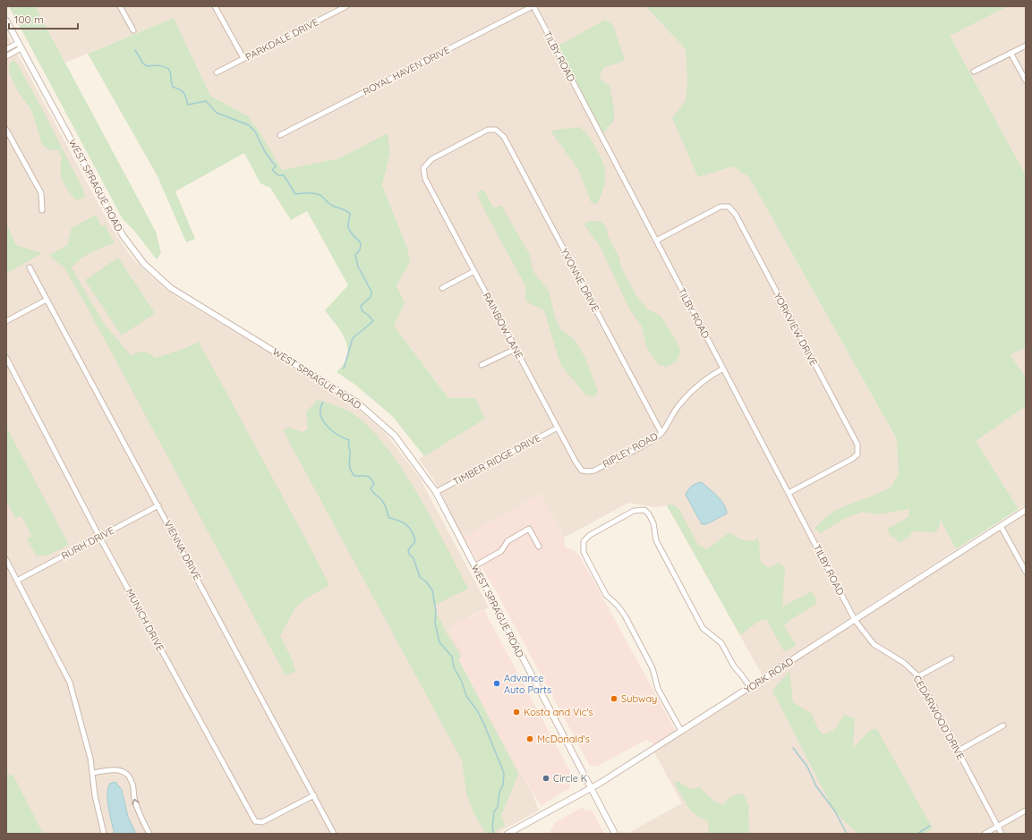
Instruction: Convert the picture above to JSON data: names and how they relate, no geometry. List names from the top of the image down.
{
  "streets": {
    "street": [
      "PARKDALE DRIVE",
      "TILBY ROAD",
      "ROYAL HAVEN DRIVE",
      "WEST SPRAGUE ROAD",
      "YVONNE DRIVE",
      "RAINBOW LANE",
      "YORKVIEW DRIVE",
      "RIPLEY ROAD",
      "TIMBER RIDGE DRIVE",
      "RURH DRIVE",
      "VIENNA DRIVE",
      "MUNICH DRIVE",
      "YORK ROAD",
      "CEDARWOOD DRIVE"
    ]
  },
  "crossings": [
    ["TILBY ROAD", "ROYAL HAVEN DRIVE"],
    ["TILBY ROAD", "YORKVIEW DRIVE"],
    ["TILBY ROAD", "RIPLEY ROAD"],
    ["TILBY ROAD", "YORK ROAD"],
    ["TILBY ROAD", "CEDARWOOD DRIVE"],
    ["WEST SPRAGUE ROAD", "TIMBER RIDGE DRIVE"],
    ["WEST SPRAGUE ROAD", "YORK ROAD"],
    ["YVONNE DRIVE", "RAINBOW LANE"],
    ["YVONNE DRIVE", "RIPLEY ROAD"],
    ["RAINBOW LANE", "RIPLEY ROAD"],
    ["RAINBOW LANE", "TIMBER RIDGE DRIVE"],
    ["RURH DRIVE", "VIENNA DRIVE"],
    ["RURH DRIVE", "MUNICH DRIVE"],
    ["VIENNA DRIVE", "MUNICH DRIVE"],
    ["YORK ROAD", "CEDARWOOD DRIVE"]
  ],
  "places": [
    "Advance Auto Parts",
    "Subway",
    "Kosta and Vic's",
    "McDonald's",
    "Circle K"
  ],
  "scale_bar": "100 m"
}
